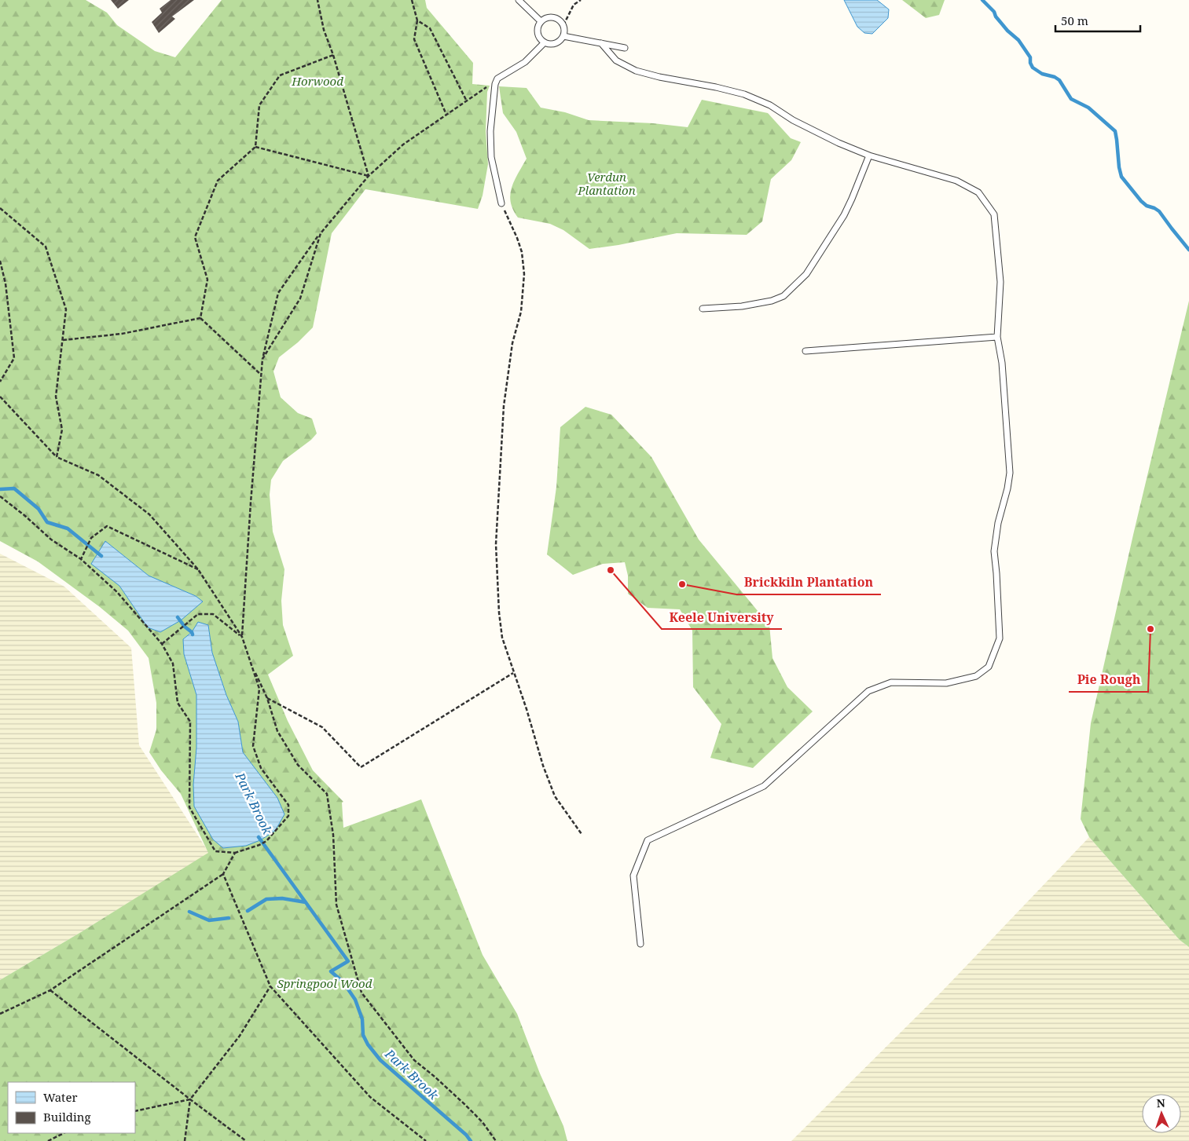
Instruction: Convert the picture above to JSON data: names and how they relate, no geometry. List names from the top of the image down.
{
  "water": ["Park Brook"],
  "parks": ["Horwood", "Verdun Plantation", "Springpool Wood"],
  "places": ["Keele University", "Brickkiln Plantation", "Pie Rough"],
  "legend": ["Water", "Building"],
  "scale_bar": "50 m",
  "north": "top"
}
